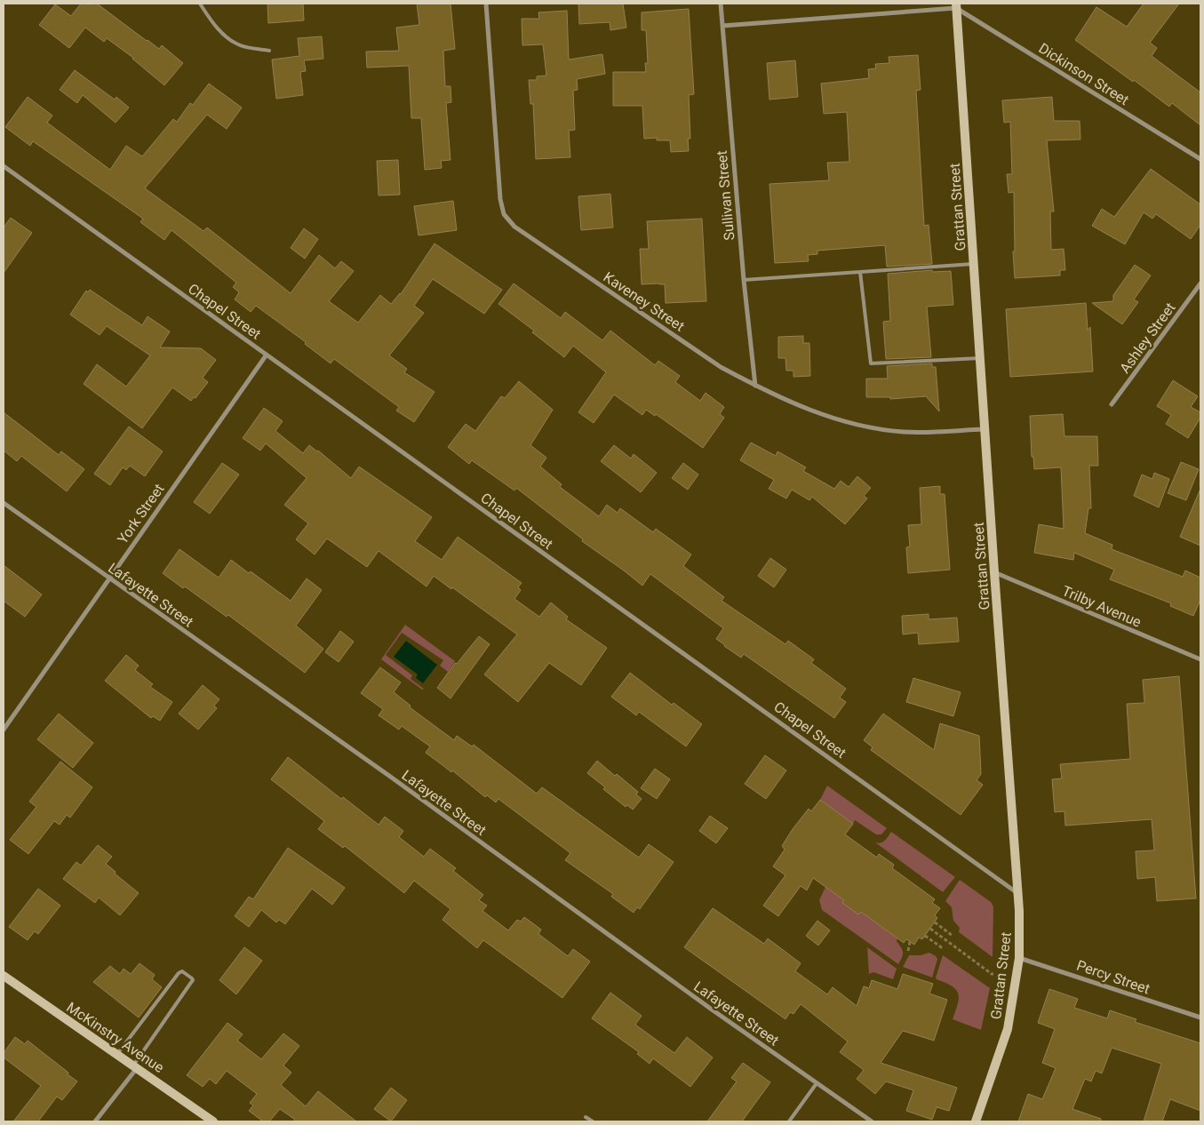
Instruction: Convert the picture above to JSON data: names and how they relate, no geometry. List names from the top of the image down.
{
  "streets": {
    "main road": ["Grattan Street", "McKinstry Avenue"],
    "street": [
      "Dickinson Street",
      "Sullivan Street",
      "Kaveney Street",
      "Chapel Street",
      "Ashley Street",
      "York Street",
      "Lafayette Street",
      "Trilby Avenue",
      "Percy Street"
    ]
  },
  "crossings": [
    ["Dickinson Street", "Grattan Street"],
    ["Sullivan Street", "Kaveney Street"],
    ["Grattan Street", "Kaveney Street"],
    ["Grattan Street", "Chapel Street"],
    ["Grattan Street", "Trilby Avenue"],
    ["Grattan Street", "Percy Street"],
    ["Chapel Street", "York Street"],
    ["York Street", "Lafayette Street"]
  ]
}
